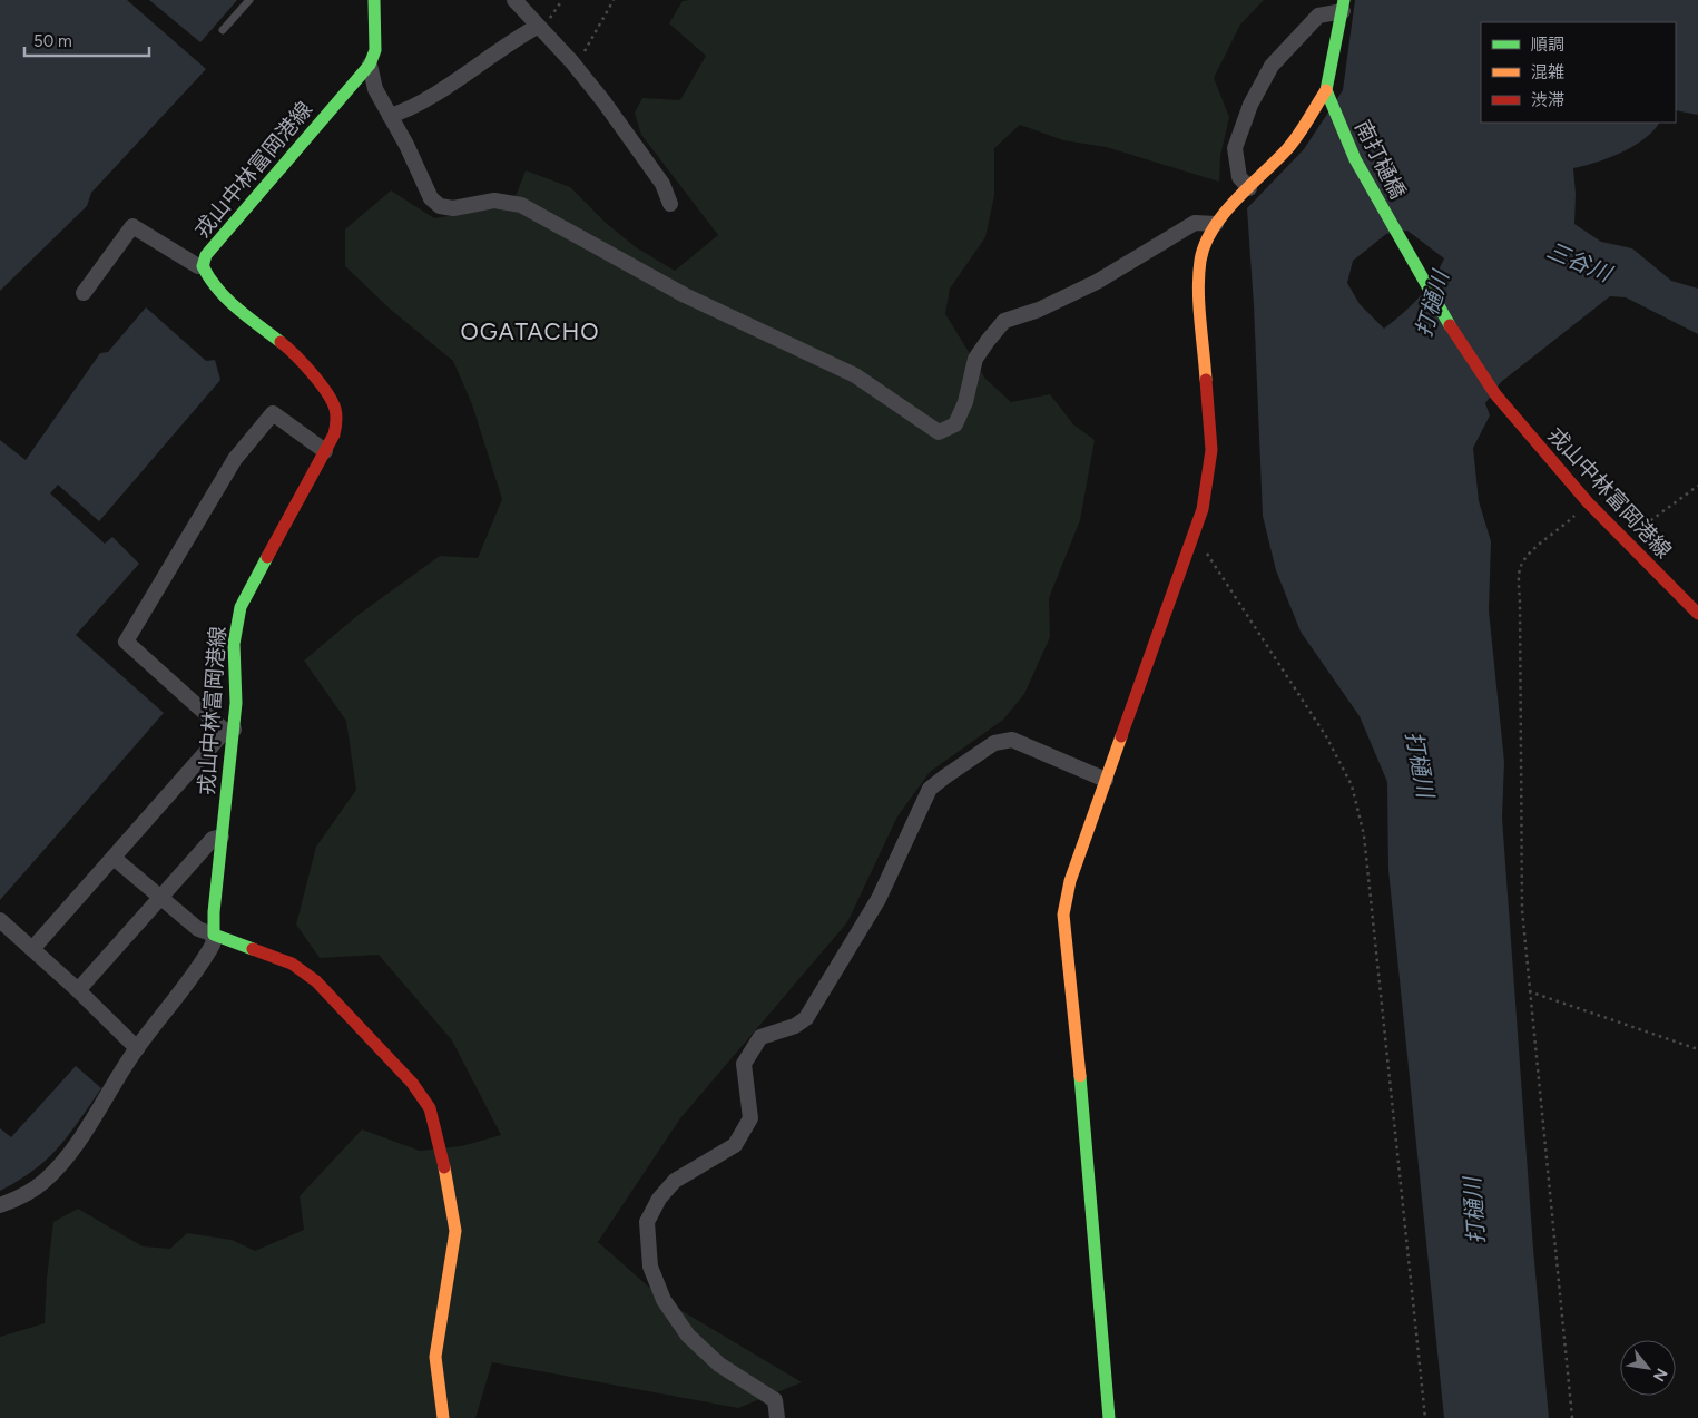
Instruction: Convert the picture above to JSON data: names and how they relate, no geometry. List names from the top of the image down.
{
  "streets": {
    "main road": ["南打樋橋", "戎山中林富岡港線"]
  },
  "crossings": [
    ["南打樋橋", "戎山中林富岡港線"]
  ],
  "districts": ["OGATACHO"],
  "water": ["三谷川", "打樋川"],
  "legend": ["順調", "混雑", "渋滞"],
  "scale_bar": "50 m",
  "north": "bottom right"
}
